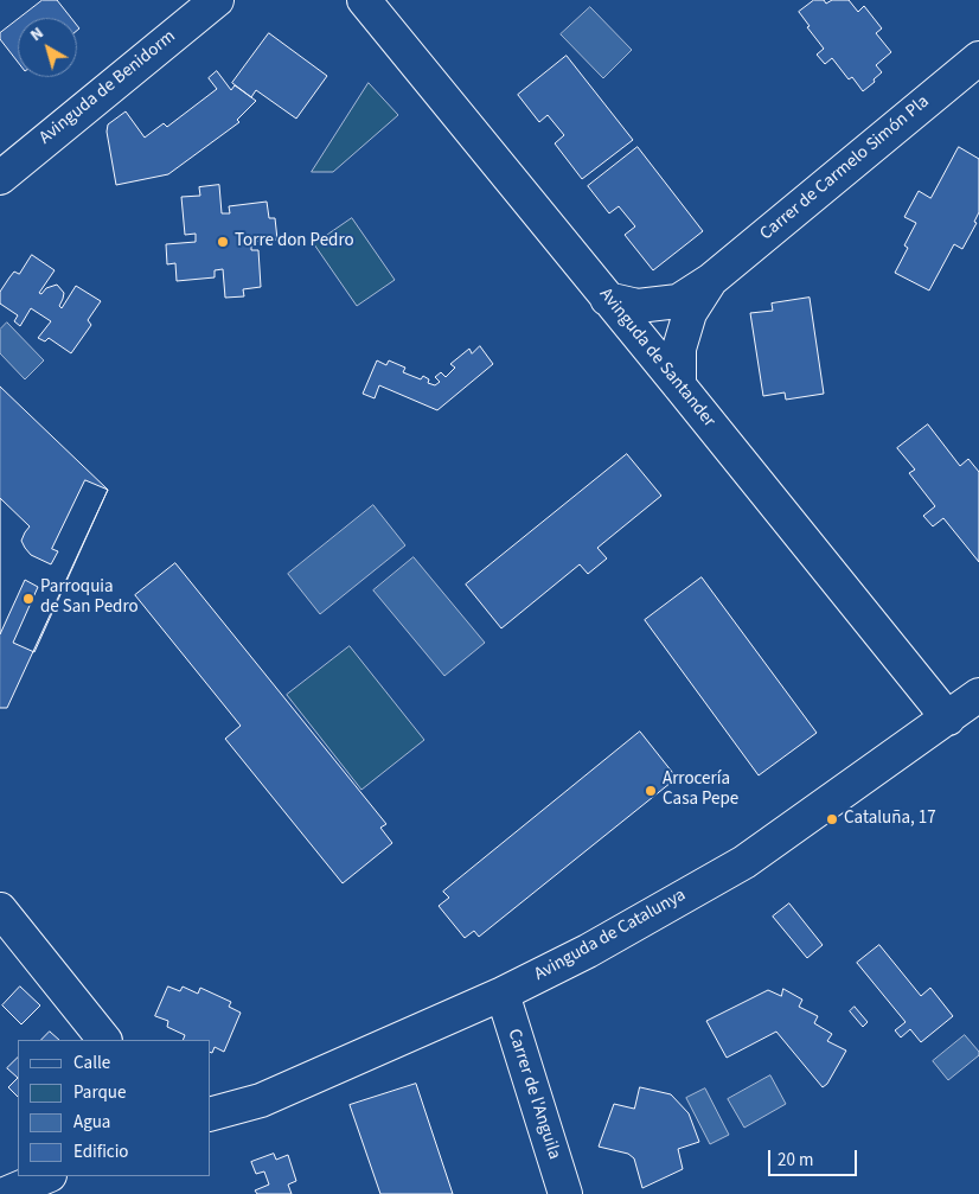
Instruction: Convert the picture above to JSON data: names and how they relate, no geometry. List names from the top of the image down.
{
  "streets": {
    "street": [
      "Avinguda de Benidorm",
      "Carrer de Carmelo Simón Pla",
      "Avinguda de Santander",
      "Avinguda de Catalunya",
      "Carrer de l'Anguila"
    ]
  },
  "crossings": [
    ["Carrer de Carmelo Simón Pla", "Avinguda de Santander"],
    ["Avinguda de Santander", "Avinguda de Catalunya"],
    ["Avinguda de Catalunya", "Carrer de l'Anguila"]
  ],
  "places": [
    "Torre don Pedro",
    "Parroquia de San Pedro",
    "Arrocería Casa Pepe",
    "Cataluña, 17"
  ],
  "legend": [
    "Calle",
    "Parque",
    "Agua",
    "Edificio"
  ],
  "scale_bar": "20 m",
  "north": "top left"
}
